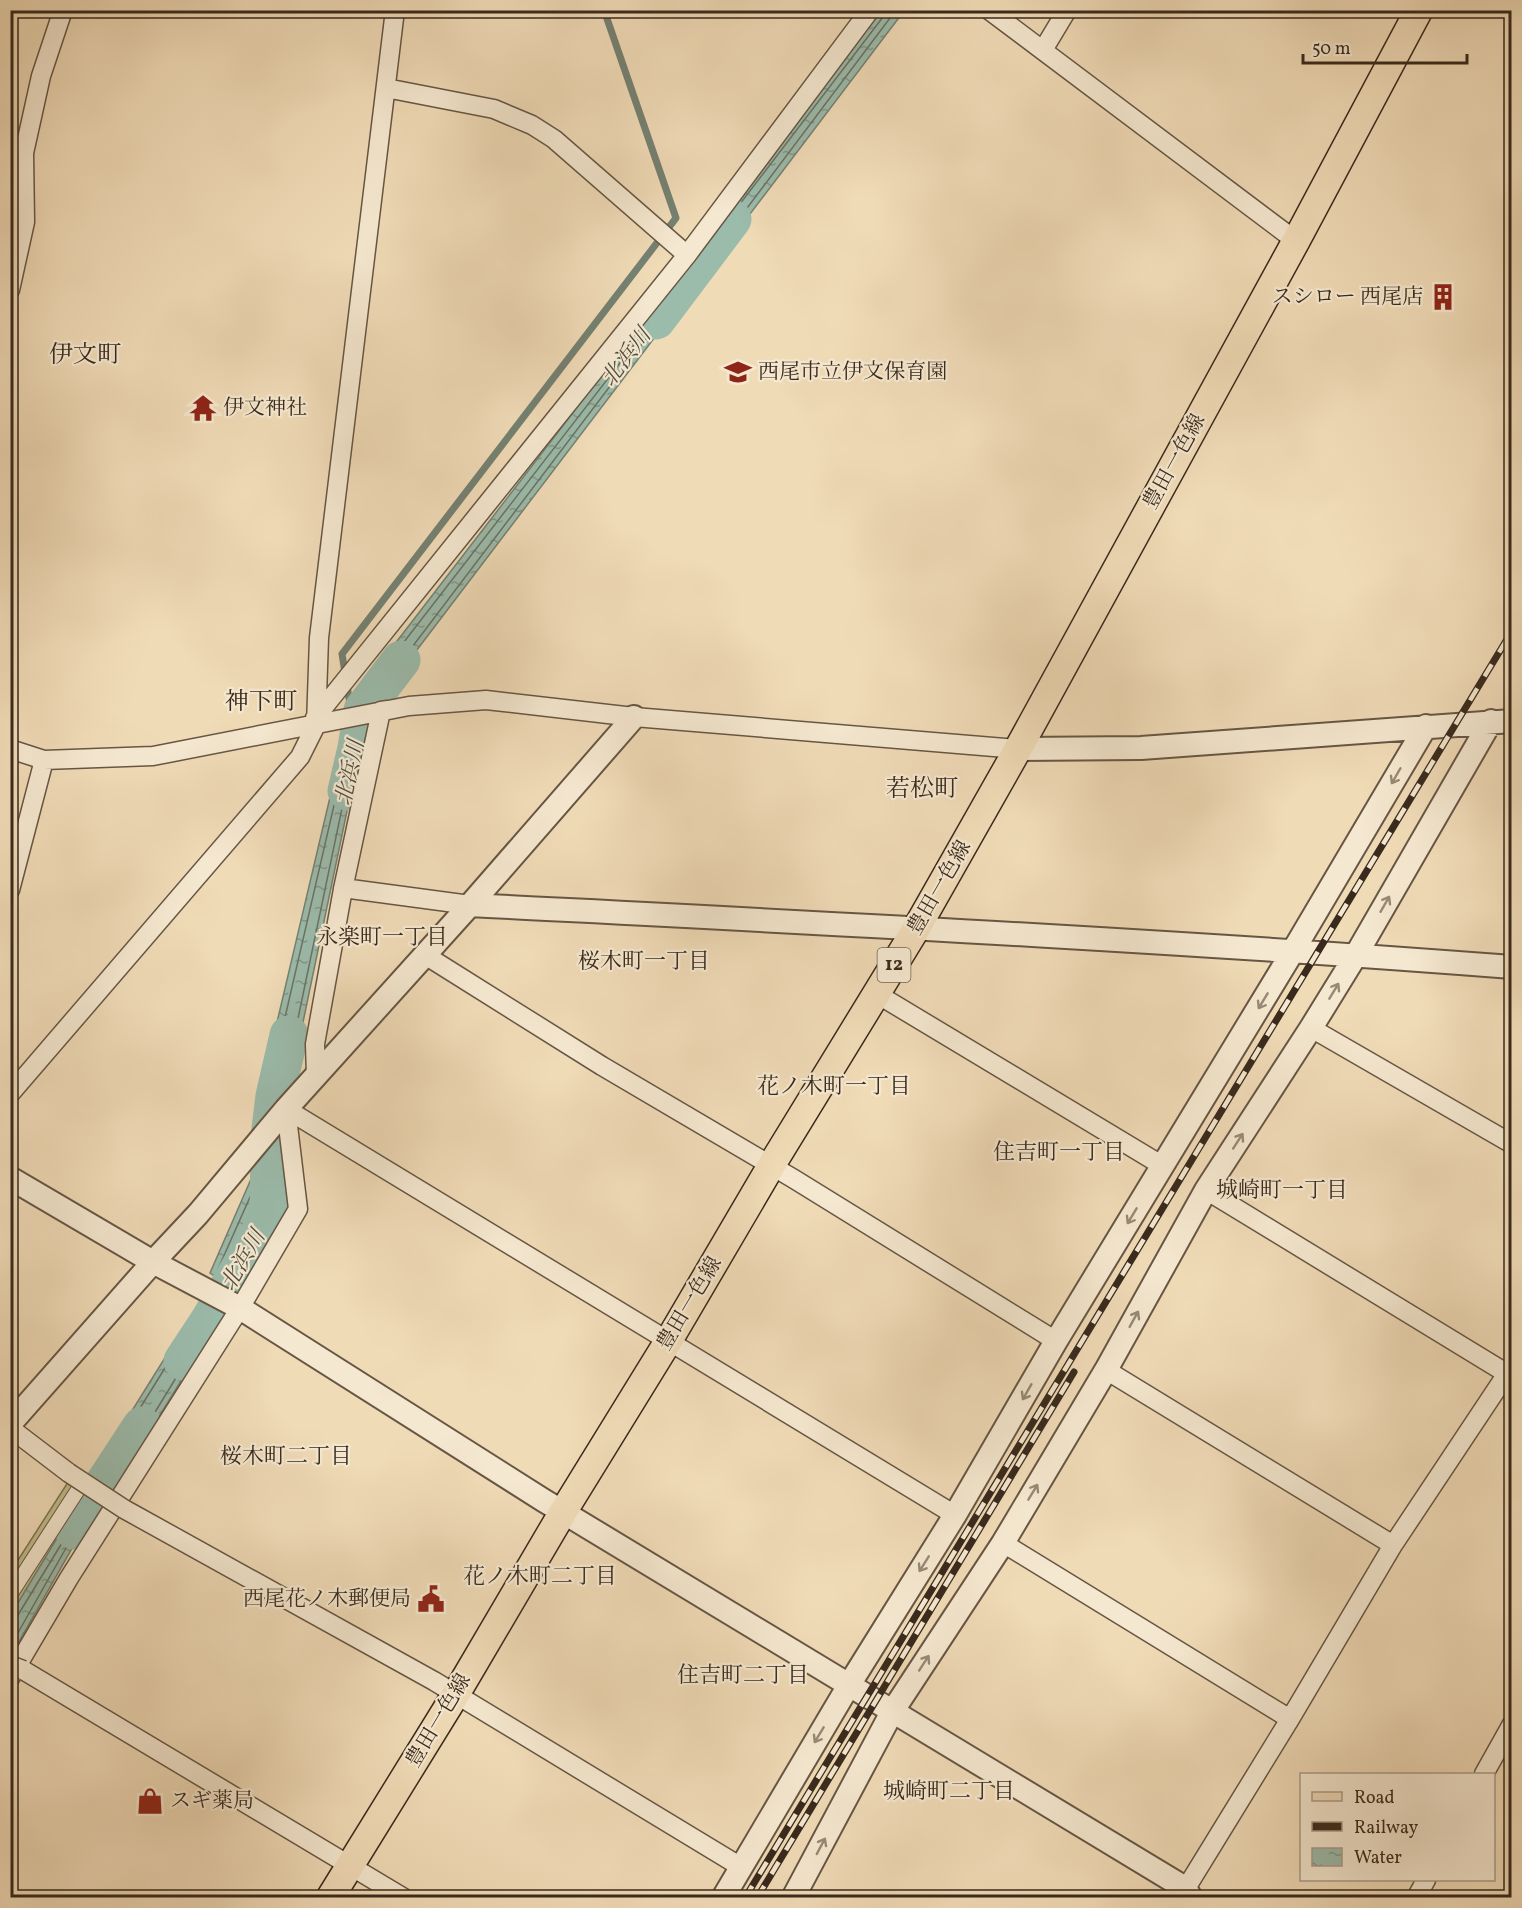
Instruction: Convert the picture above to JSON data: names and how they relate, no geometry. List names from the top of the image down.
{
  "streets": {
    "main road": ["豊田一色線", "12"]
  },
  "districts": [
    "伊文町",
    "神下町",
    "若松町",
    "永楽町一丁目",
    "桜木町一丁目",
    "花ノ木町一丁目",
    "住吉町一丁目",
    "城崎町一丁目",
    "桜木町二丁目",
    "花ノ木町二丁目",
    "住吉町二丁目",
    "城崎町二丁目"
  ],
  "water": ["北浜川"],
  "places": {
    "building": ["スシロー 西尾店"],
    "school or university": ["西尾市立伊文保育園"],
    "temple": ["伊文神社"],
    "public building": ["西尾花ノ木郵便局"],
    "shop": ["スギ薬局"]
  },
  "legend": ["Road", "Railway", "Water"],
  "scale_bar": "50 m"
}
